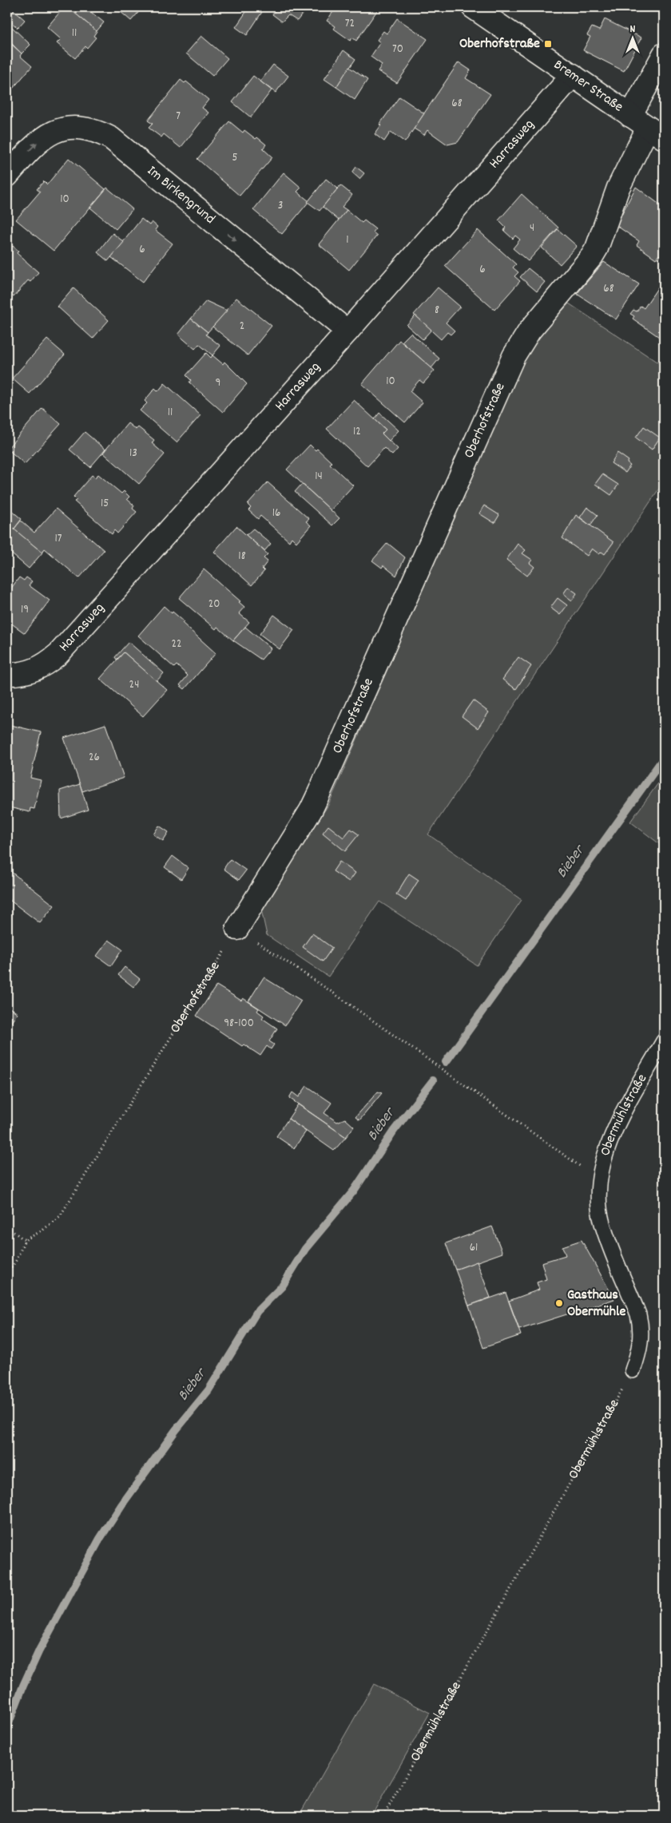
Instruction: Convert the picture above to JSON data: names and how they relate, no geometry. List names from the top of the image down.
{
  "streets": {
    "street": [
      "Bremer Straße",
      "Harrasweg",
      "Im Birkengrund",
      "Oberhofstraße"
    ],
    "lane": ["Obermühlstraße"]
  },
  "crossings": [
    ["Bremer Straße", "Harrasweg"],
    ["Bremer Straße", "Oberhofstraße"],
    ["Harrasweg", "Im Birkengrund"]
  ],
  "one_way": ["Im Birkengrund"],
  "water": ["Bieber"],
  "places": {
    "transit": ["Oberhofstraße"],
    "other": ["Gasthaus Obermühle"]
  },
  "house_numbers": [
    "72",
    "11",
    "70",
    "68",
    "7",
    "5",
    "10",
    "3",
    "4",
    "1",
    "6",
    "6",
    "68",
    "8",
    "2",
    "10",
    "9",
    "11",
    "12",
    "13",
    "14",
    "15",
    "16",
    "17",
    "18",
    "20",
    "19",
    "22",
    "24",
    "26",
    "98-100",
    "61"
  ],
  "north": "top"
}
